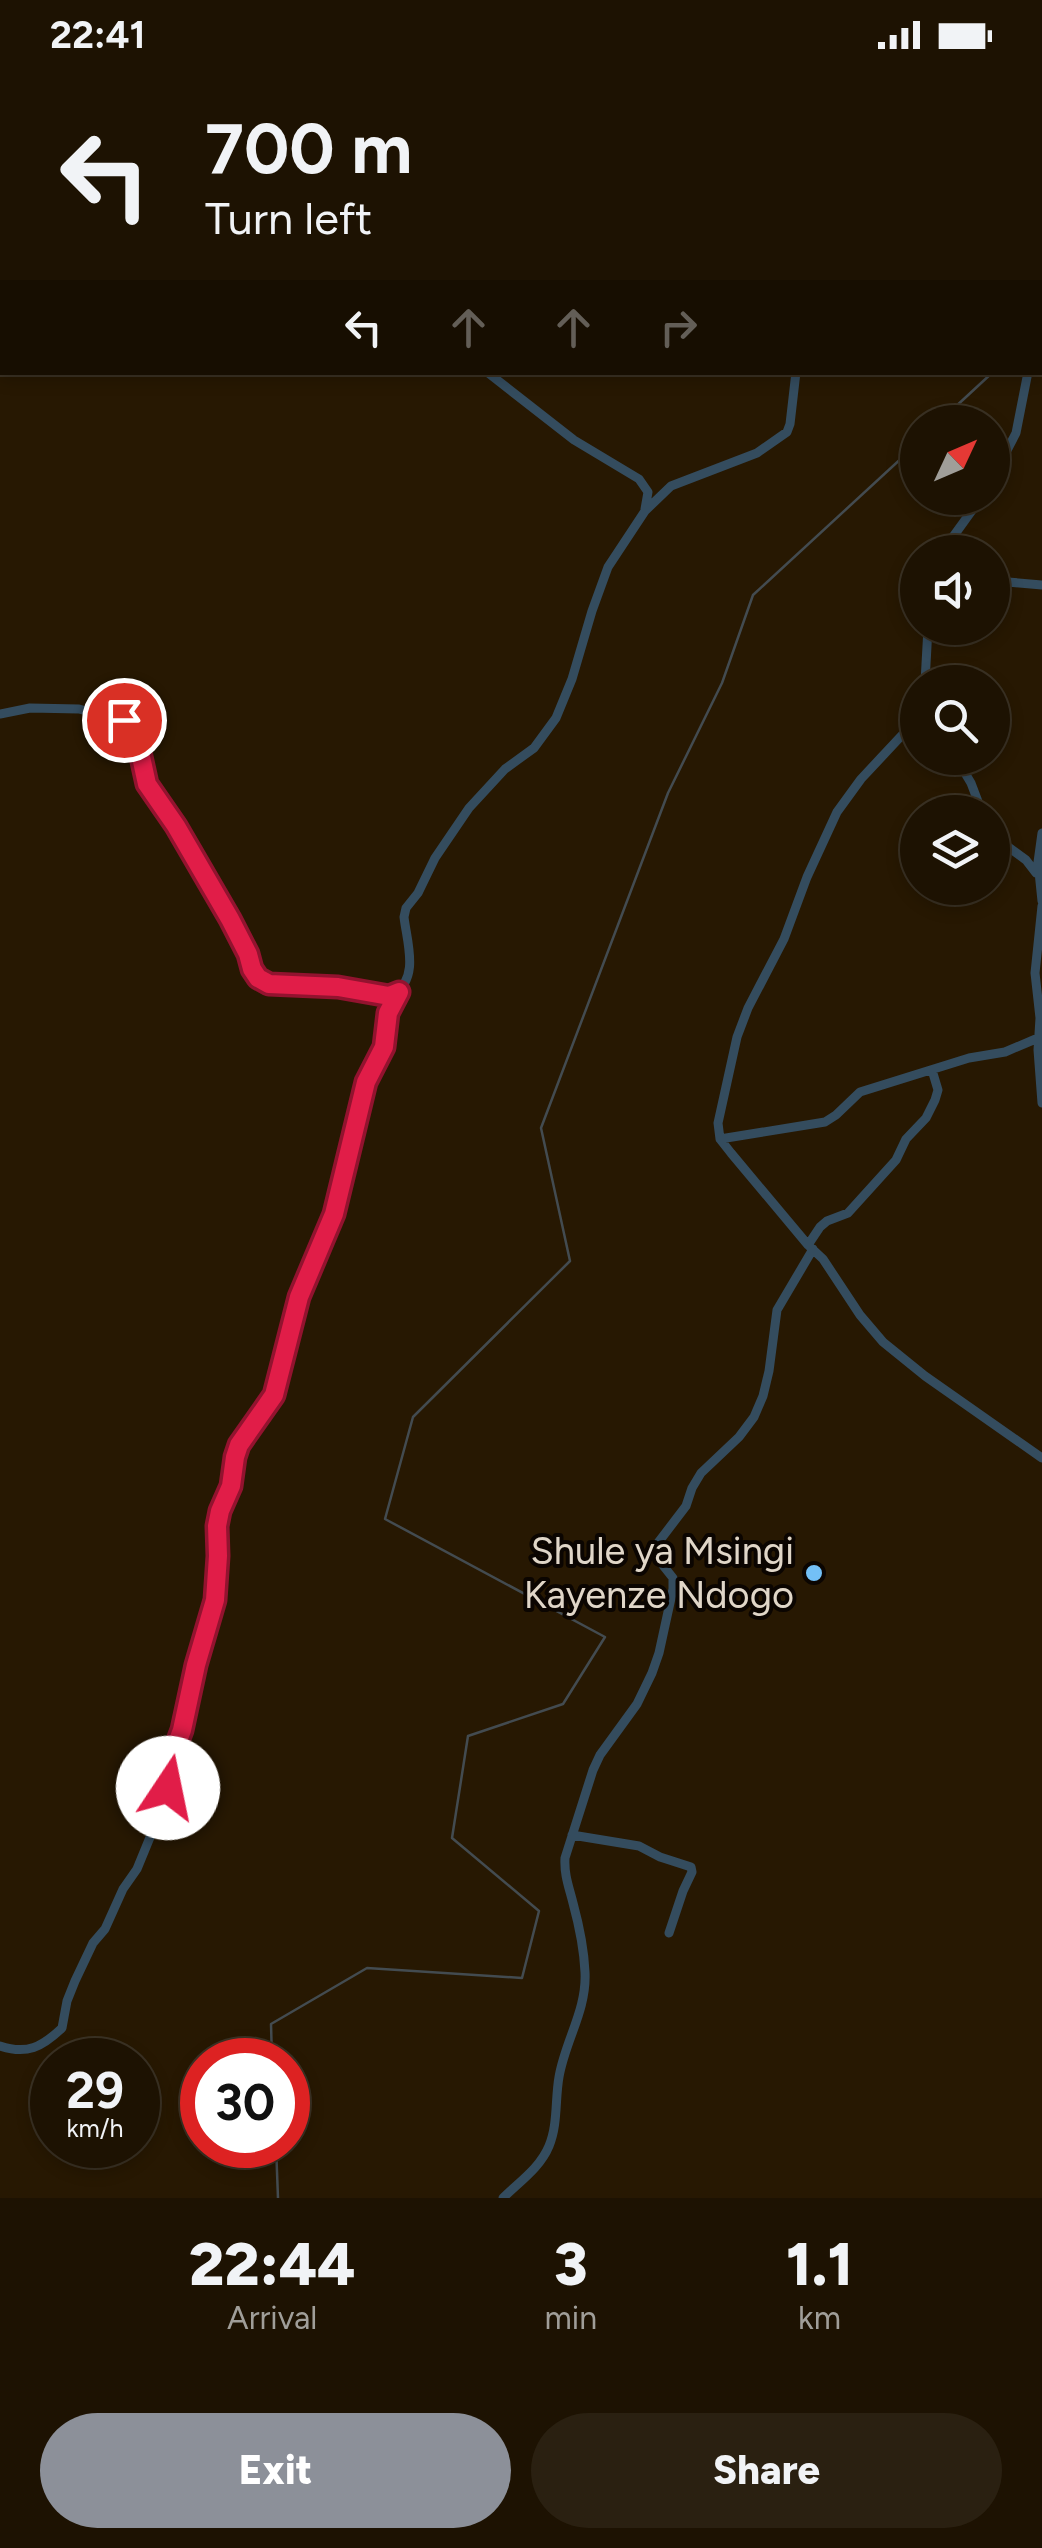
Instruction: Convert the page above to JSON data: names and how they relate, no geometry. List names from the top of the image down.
{
  "places": ["Shule ya Msingi Kayenze Ndogo"],
  "north": "top right",
  "page": {
    "status": "22:41",
    "turn": ["700 m", "Turn left"],
    "speed": "29 km/h",
    "limit": "30",
    "eta": [
      "22:44",
      "Arrival",
      "3",
      "min",
      "1.1",
      "km"
    ],
    "buttons": ["Exit", "Share"]
  }
}
